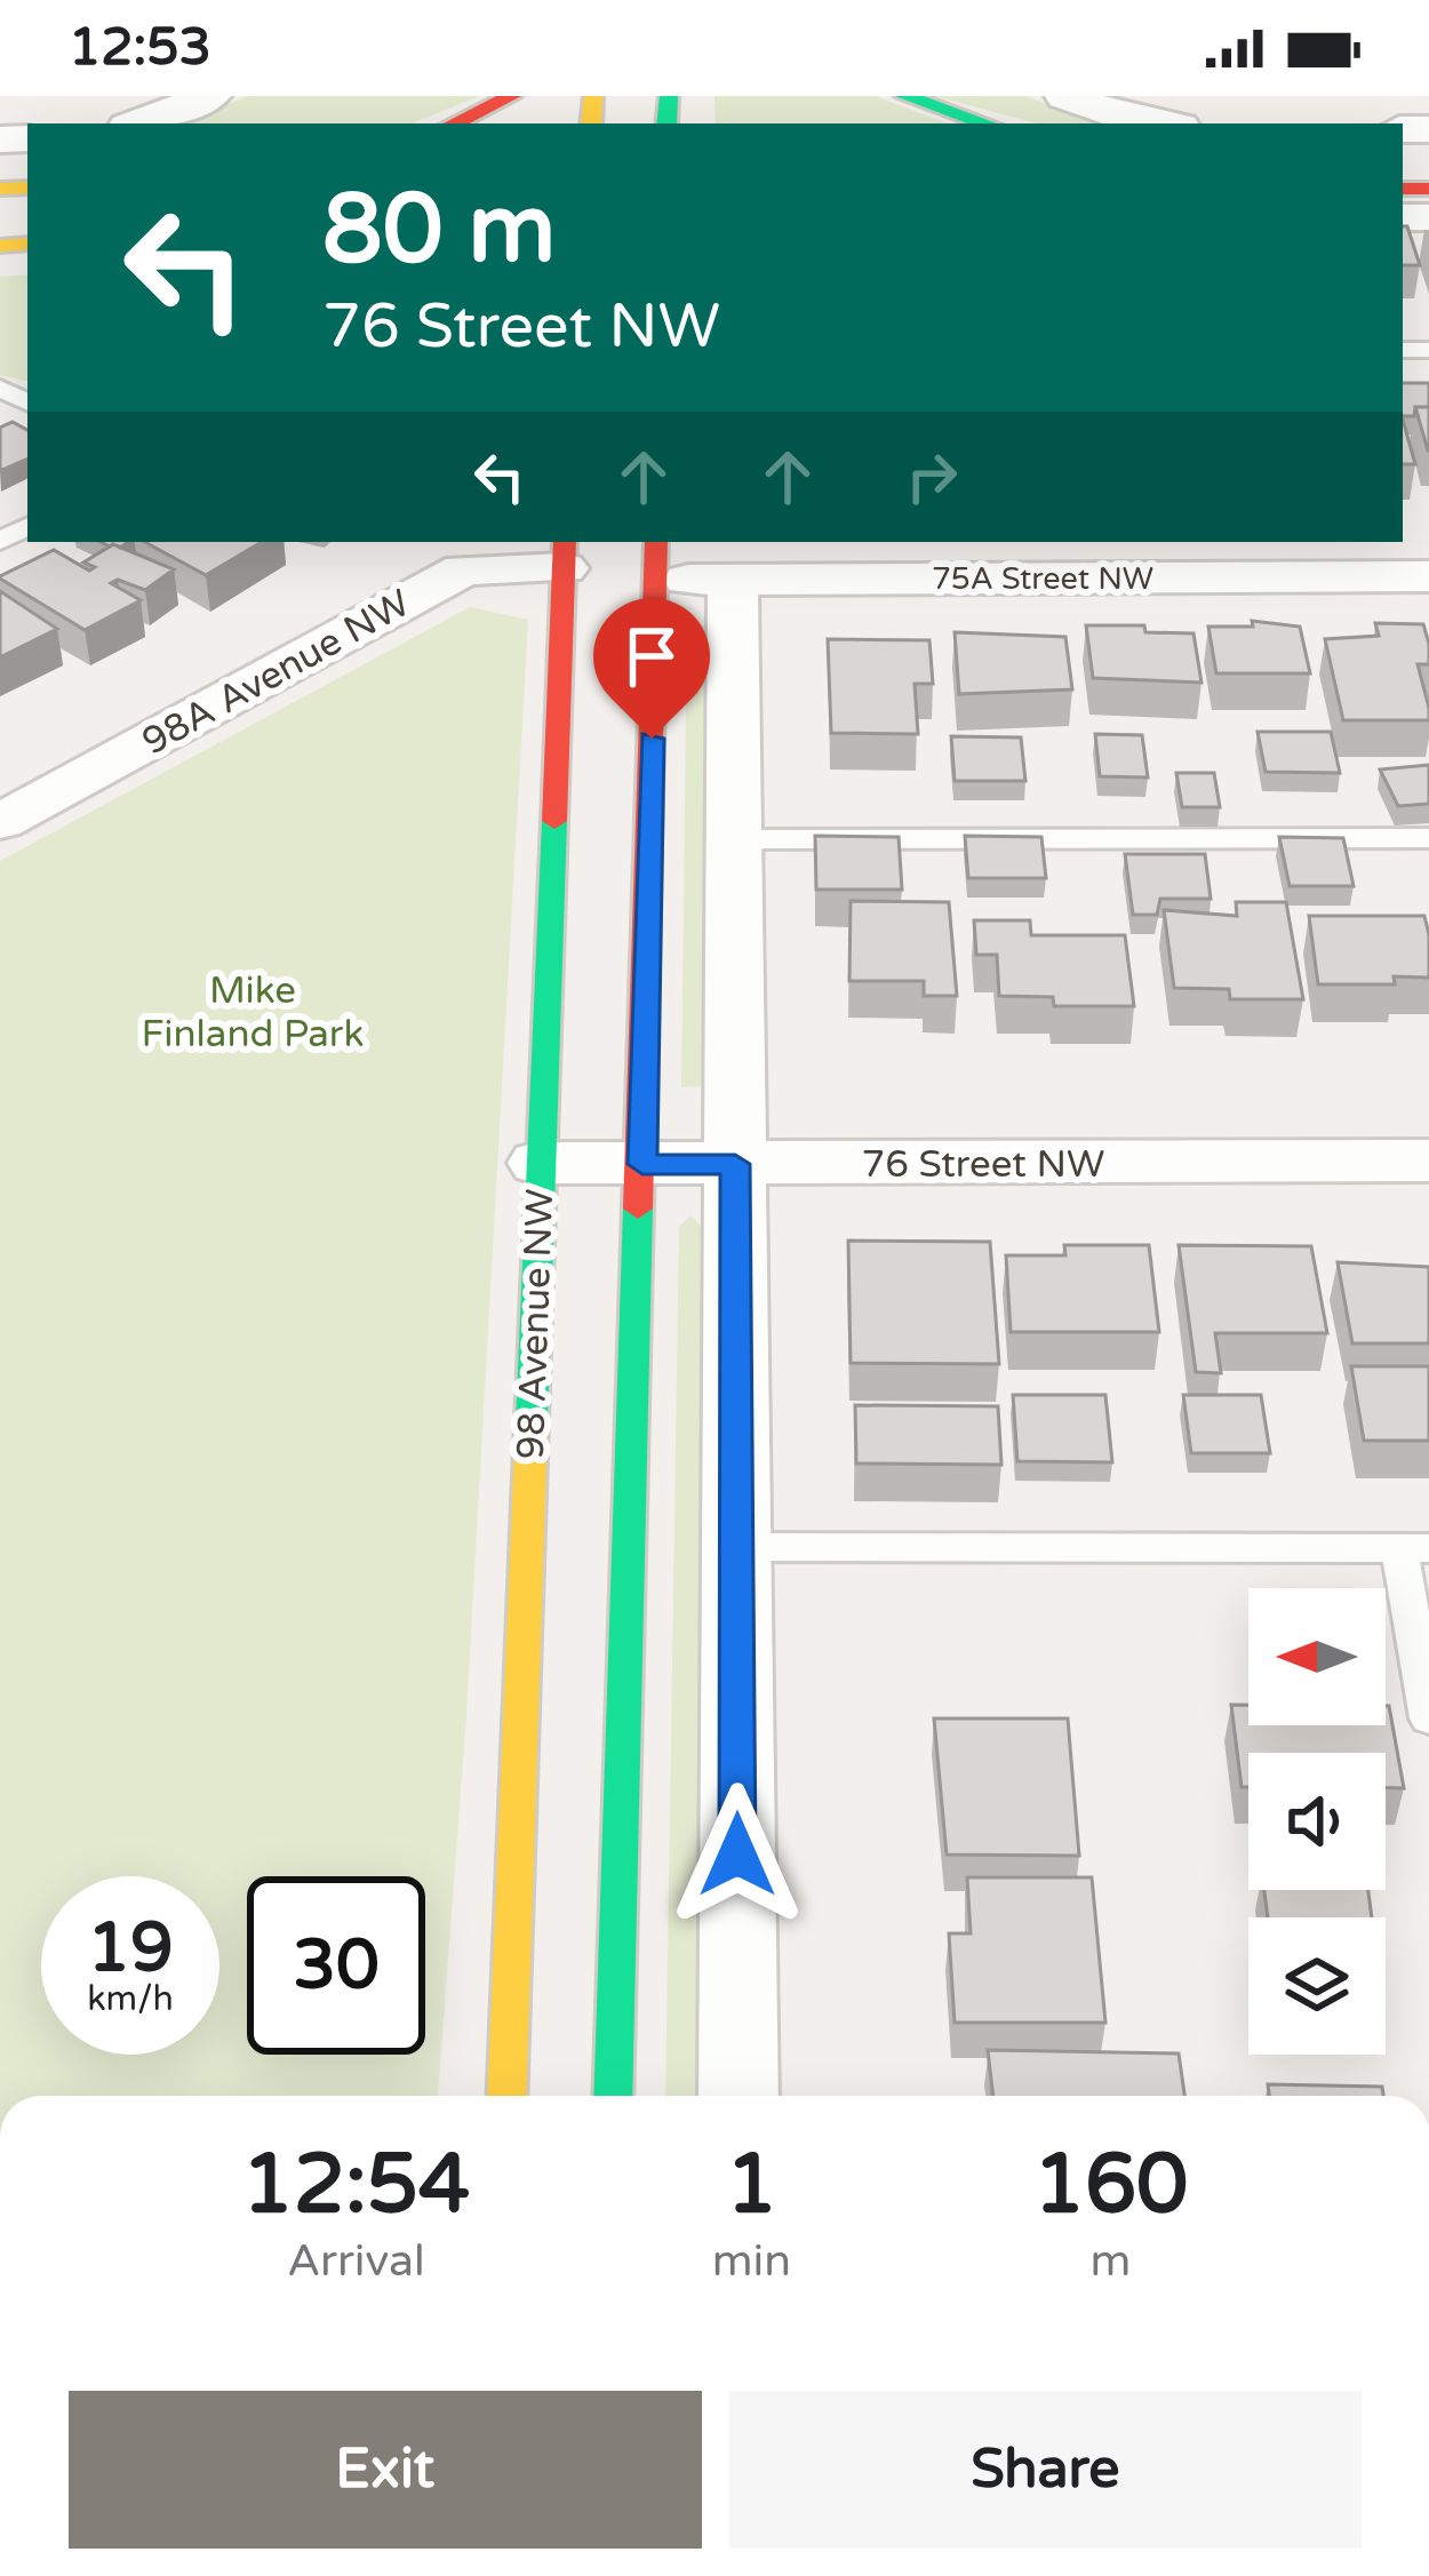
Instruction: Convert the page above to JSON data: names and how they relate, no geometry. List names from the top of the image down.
{
  "streets": {
    "main road": ["98 Avenue NW"],
    "street": ["75A Street NW", "98A Avenue NW", "76 Street NW"]
  },
  "crossings": [
    ["98A Avenue NW", "98 Avenue NW"],
    ["76 Street NW", "98 Avenue NW"]
  ],
  "parks": ["Mike Finland Park"],
  "north": "left",
  "page": {
    "status": "12:53",
    "turn": ["80 m", "76 Street NW"],
    "speed": "19 km/h",
    "limit": "30",
    "eta": [
      "12:54",
      "Arrival",
      "1",
      "min",
      "160",
      "m"
    ],
    "buttons": ["Exit", "Share"]
  }
}
